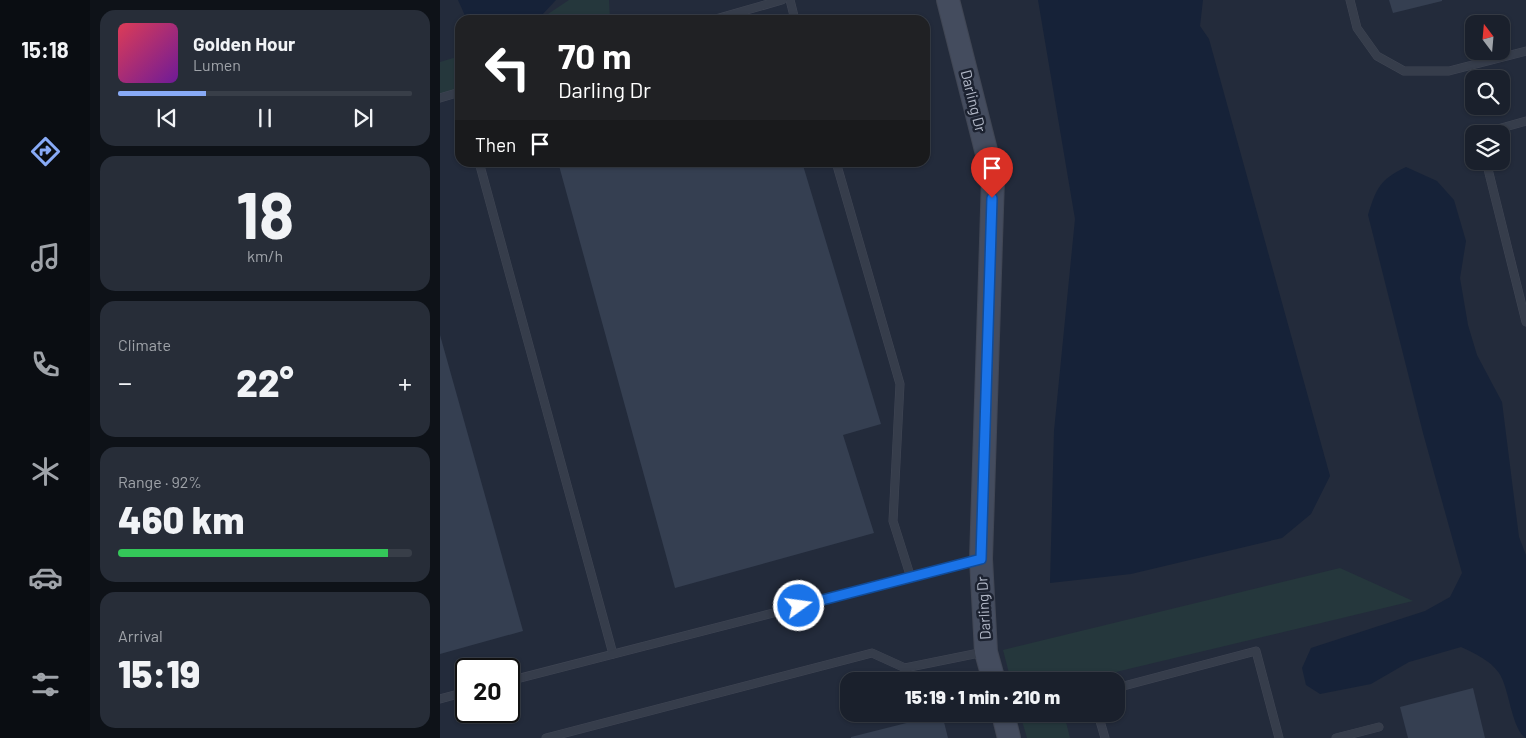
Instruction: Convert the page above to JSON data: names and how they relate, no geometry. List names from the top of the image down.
{
  "streets": {
    "street": ["Darling Dr"]
  },
  "north": "top",
  "page": {
    "tabs": "15:18",
    "turn": ["70 m", "Darling Dr"],
    "song": ["Golden Hour", "Lumen"],
    "then": "Then",
    "tile": [
      ["18", "km/h"],
      "Climate",
      ["Range · 92%", "460 km"],
      ["Arrival", "15:19"]
    ],
    "heat": ["−", "22°", "+"],
    "limit": "20",
    "trip": "15:19 · 1 min · 210 m"
  }
}
